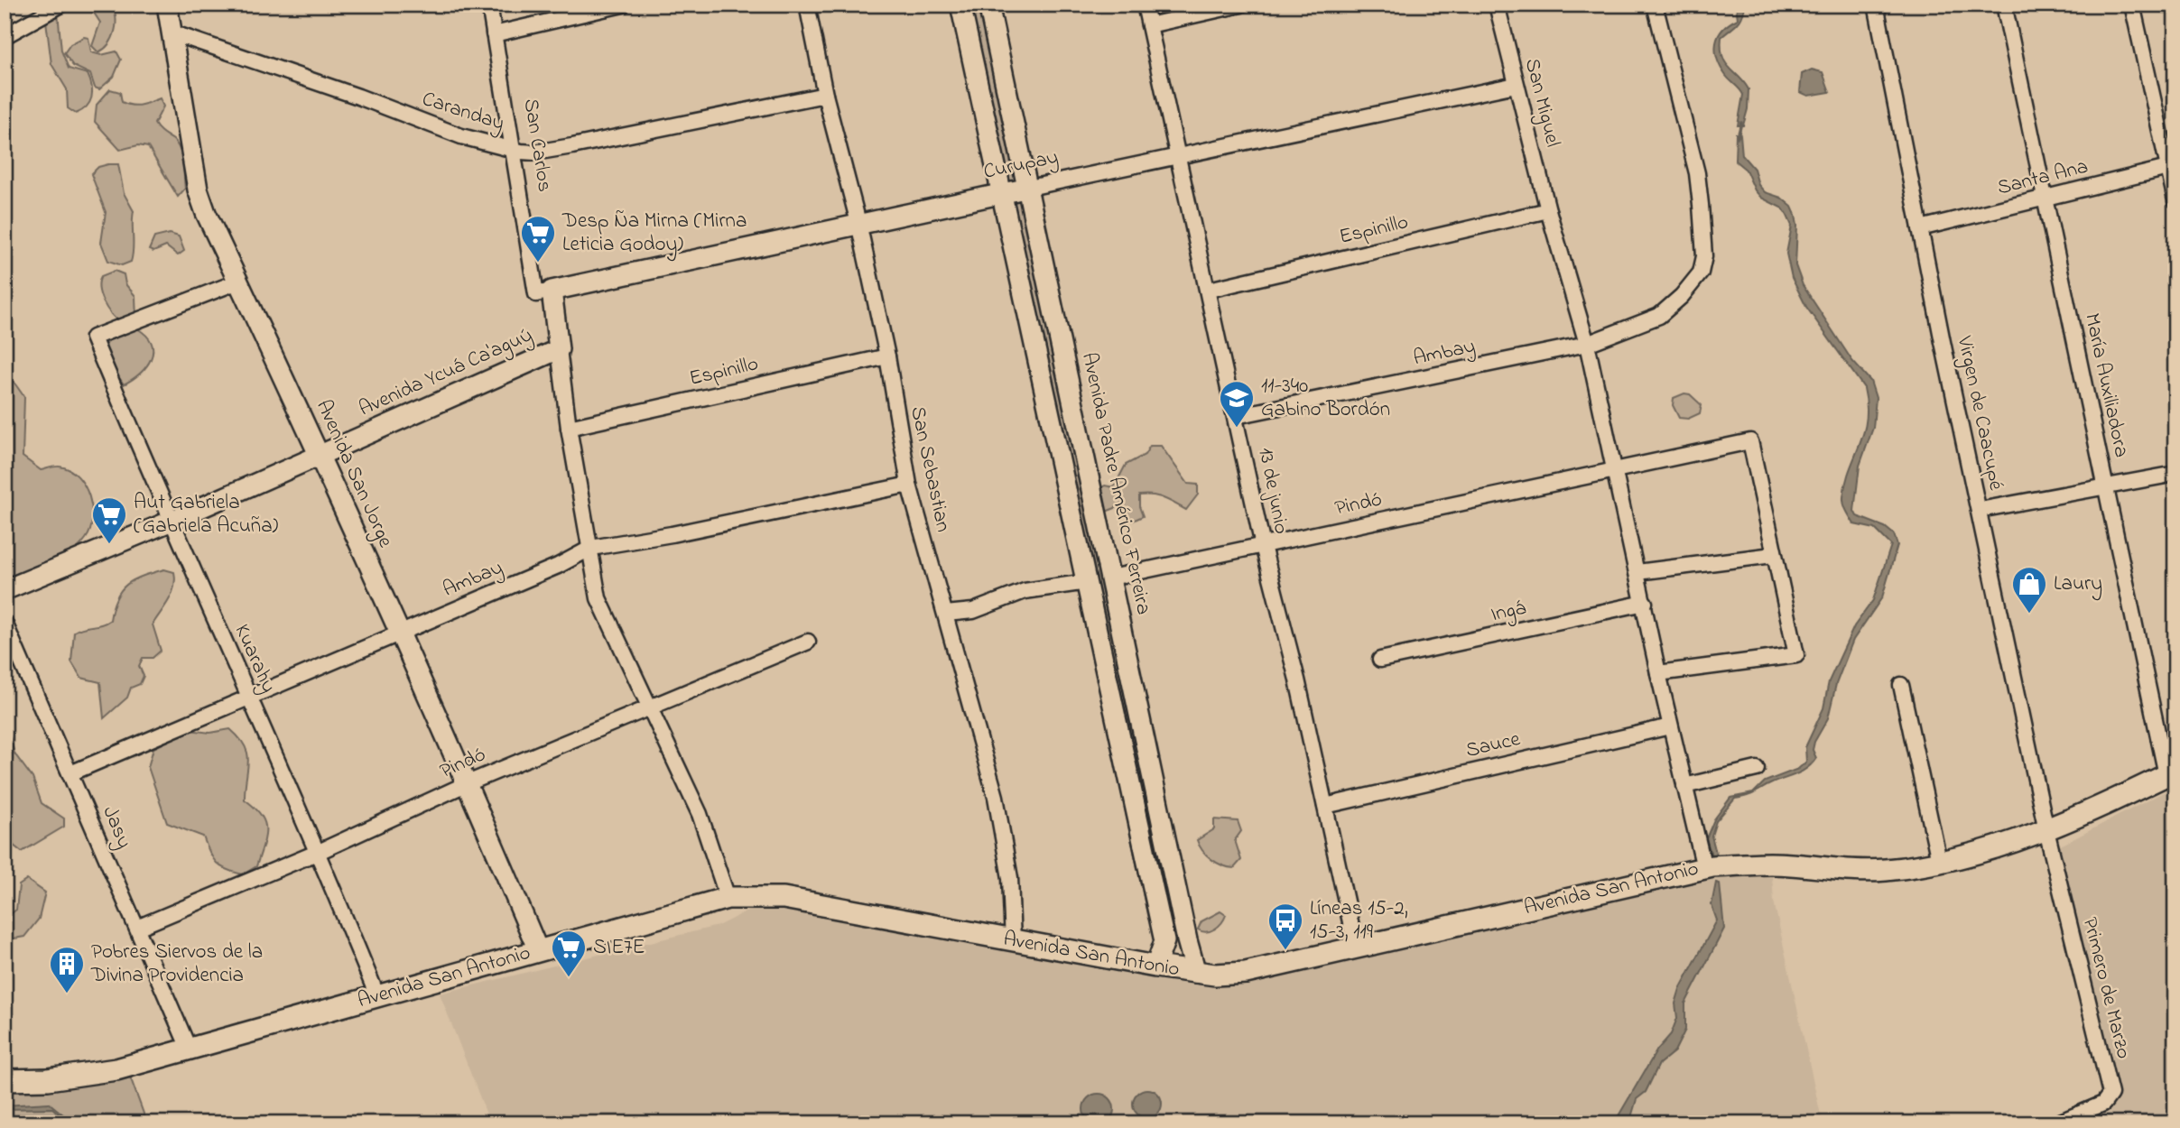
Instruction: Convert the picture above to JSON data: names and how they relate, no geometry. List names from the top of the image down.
{
  "streets": {
    "main road": ["Avenida San Antonio"],
    "street": [
      "San Miguel",
      "Caranday",
      "San Carlos",
      "Curupay",
      "Santa Ana",
      "Espinillo",
      "Ambay",
      "Avenida Ycuá Ca'aguý",
      "María Auxiliadora",
      "Virgen de Caacupé",
      "San Sebastian",
      "Avenida San Jorge",
      "Avenida Padre Américo Ferreira",
      "13 de junio",
      "Pindó",
      "Ingá",
      "Kuarahy",
      "Sauce",
      "Jasy",
      "Primero de Marzo"
    ]
  },
  "crossings": [
    ["San Miguel", "Curupay"],
    ["San Miguel", "Espinillo"],
    ["San Miguel", "Ambay"],
    ["San Miguel", "Pindó"],
    ["San Miguel", "Ingá"],
    ["San Miguel", "Sauce"],
    ["San Miguel", "Avenida San Antonio"],
    ["Caranday", "San Carlos"],
    ["Caranday", "San Sebastian"],
    ["Caranday", "Avenida San Jorge"],
    ["San Carlos", "Curupay"],
    ["San Carlos", "Espinillo"],
    ["San Carlos", "Ambay"],
    ["San Carlos", "Avenida Ycuá Ca'aguý"],
    ["San Carlos", "Pindó"],
    ["San Carlos", "Avenida San Antonio"],
    ["Curupay", "San Sebastian"],
    ["Curupay", "Avenida Padre Américo Ferreira"],
    ["Curupay", "13 de junio"],
    ["Santa Ana", "María Auxiliadora"],
    ["Santa Ana", "Virgen de Caacupé"],
    ["Espinillo", "San Sebastian"],
    ["Espinillo", "13 de junio"],
    ["Ambay", "San Sebastian"],
    ["Ambay", "Avenida San Jorge"],
    ["Ambay", "13 de junio"],
    ["Ambay", "Kuarahy"],
    ["Ambay", "Jasy"],
    ["Avenida Ycuá Ca'aguý", "Avenida San Jorge"],
    ["Avenida Ycuá Ca'aguý", "Kuarahy"],
    ["María Auxiliadora", "Avenida San Antonio"],
    ["Virgen de Caacupé", "Avenida San Antonio"],
    ["Virgen de Caacupé", "Primero de Marzo"],
    ["San Sebastian", "Avenida San Antonio"],
    ["Avenida San Jorge", "Pindó"],
    ["Avenida San Jorge", "Kuarahy"],
    ["Avenida San Jorge", "Avenida San Antonio"],
    ["Avenida Padre Américo Ferreira", "Pindó"],
    ["Avenida Padre Américo Ferreira", "Avenida San Antonio"],
    ["13 de junio", "Pindó"],
    ["13 de junio", "Sauce"],
    ["13 de junio", "Avenida San Antonio"],
    ["Pindó", "Kuarahy"],
    ["Pindó", "Jasy"],
    ["Kuarahy", "Avenida San Antonio"],
    ["Jasy", "Avenida San Antonio"],
    ["Avenida San Antonio", "Primero de Marzo"]
  ],
  "places": {
    "supermarket": ["Desp Ña Mirna (Mirna Leticia Godoy)", "Aut Gabriela (Gabriela Acuña)", "SIE7E"],
    "school or university": ["11-340 Gabino Bordón"],
    "shop": ["Laury"],
    "bus stop": ["Líneas 15-2, 15-3, 119"],
    "building": ["Pobres Siervos de la Divina Providencia"]
  }
}
